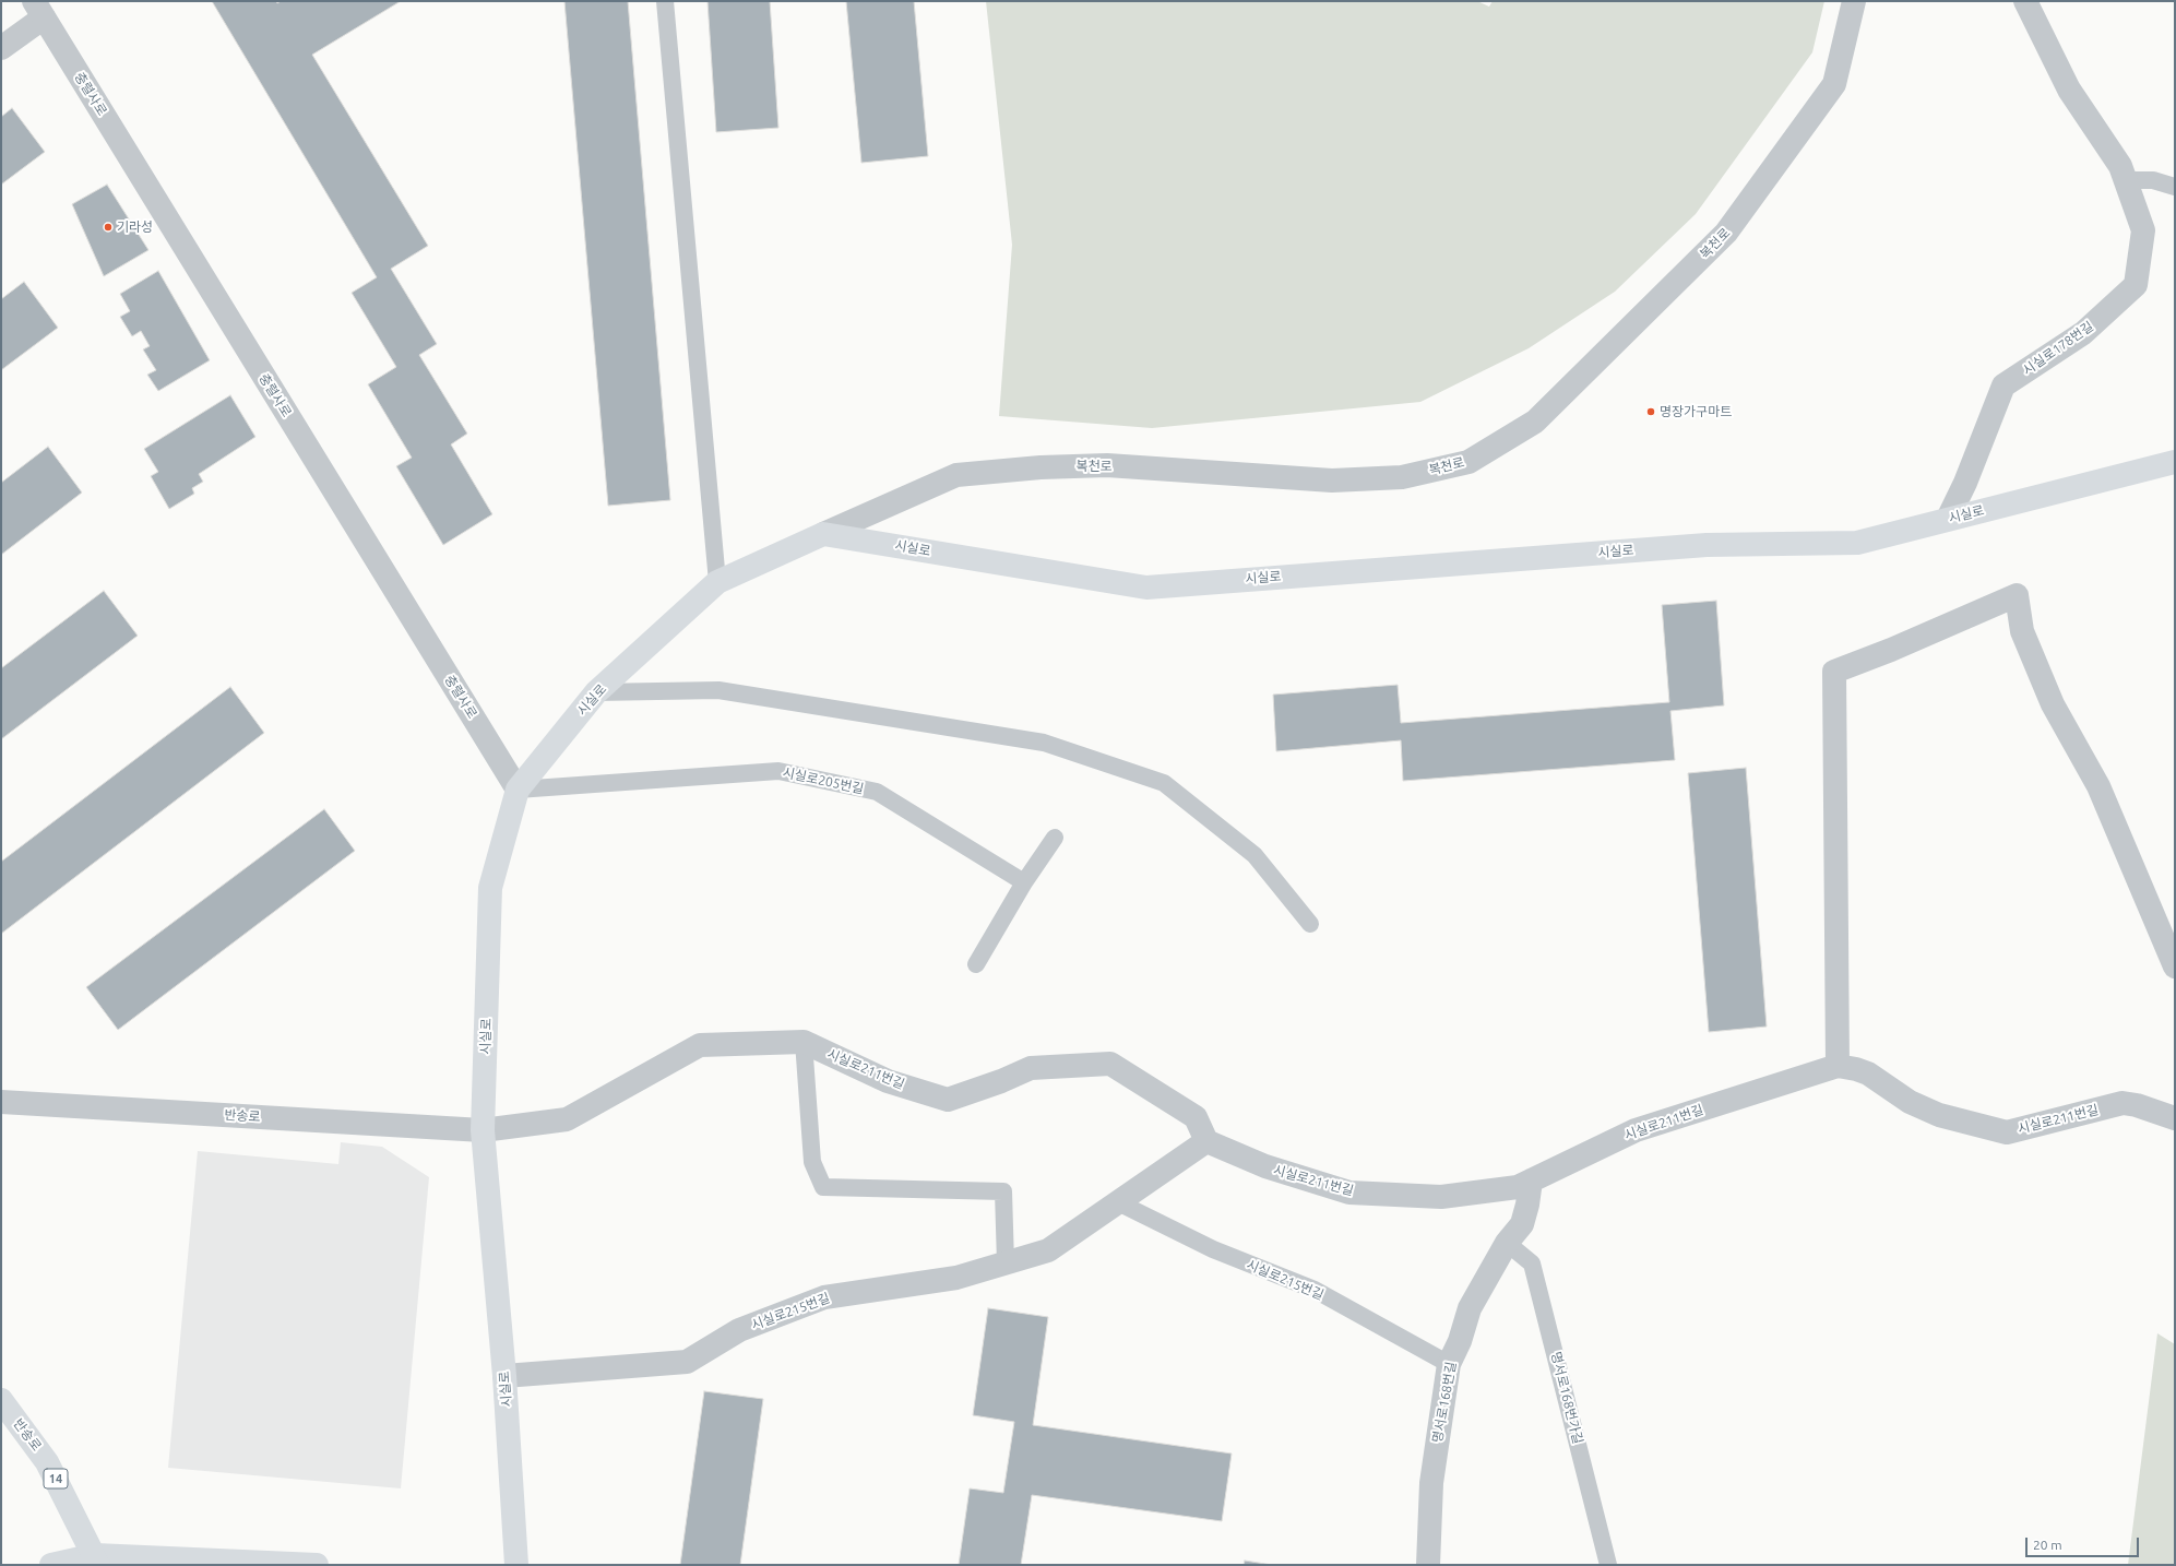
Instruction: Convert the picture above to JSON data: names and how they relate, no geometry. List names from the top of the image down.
{
  "streets": {
    "main road": ["시실로", "반송로", "14"],
    "street": [
      "충렬사로",
      "복천로",
      "시실로178번길",
      "시실로211번길",
      "시실로215번길",
      "명서로168번길"
    ],
    "lane": ["시실로205번길", "명서로168번가길"]
  },
  "crossings": [
    ["충렬사로", "시실로"],
    ["충렬사로", "시실로205번길"],
    ["복천로", "시실로"],
    ["시실로178번길", "시실로"],
    ["시실로", "시실로205번길"],
    ["시실로", "시실로211번길"],
    ["시실로", "반송로"],
    ["시실로", "시실로215번길"],
    ["시실로211번길", "반송로"],
    ["시실로211번길", "시실로215번길"],
    ["시실로211번길", "명서로168번길"],
    ["시실로215번길", "명서로168번길"],
    ["명서로168번가길", "명서로168번길"]
  ],
  "places": ["기라성", "명장가구마트"],
  "scale_bar": "20 m"
}
